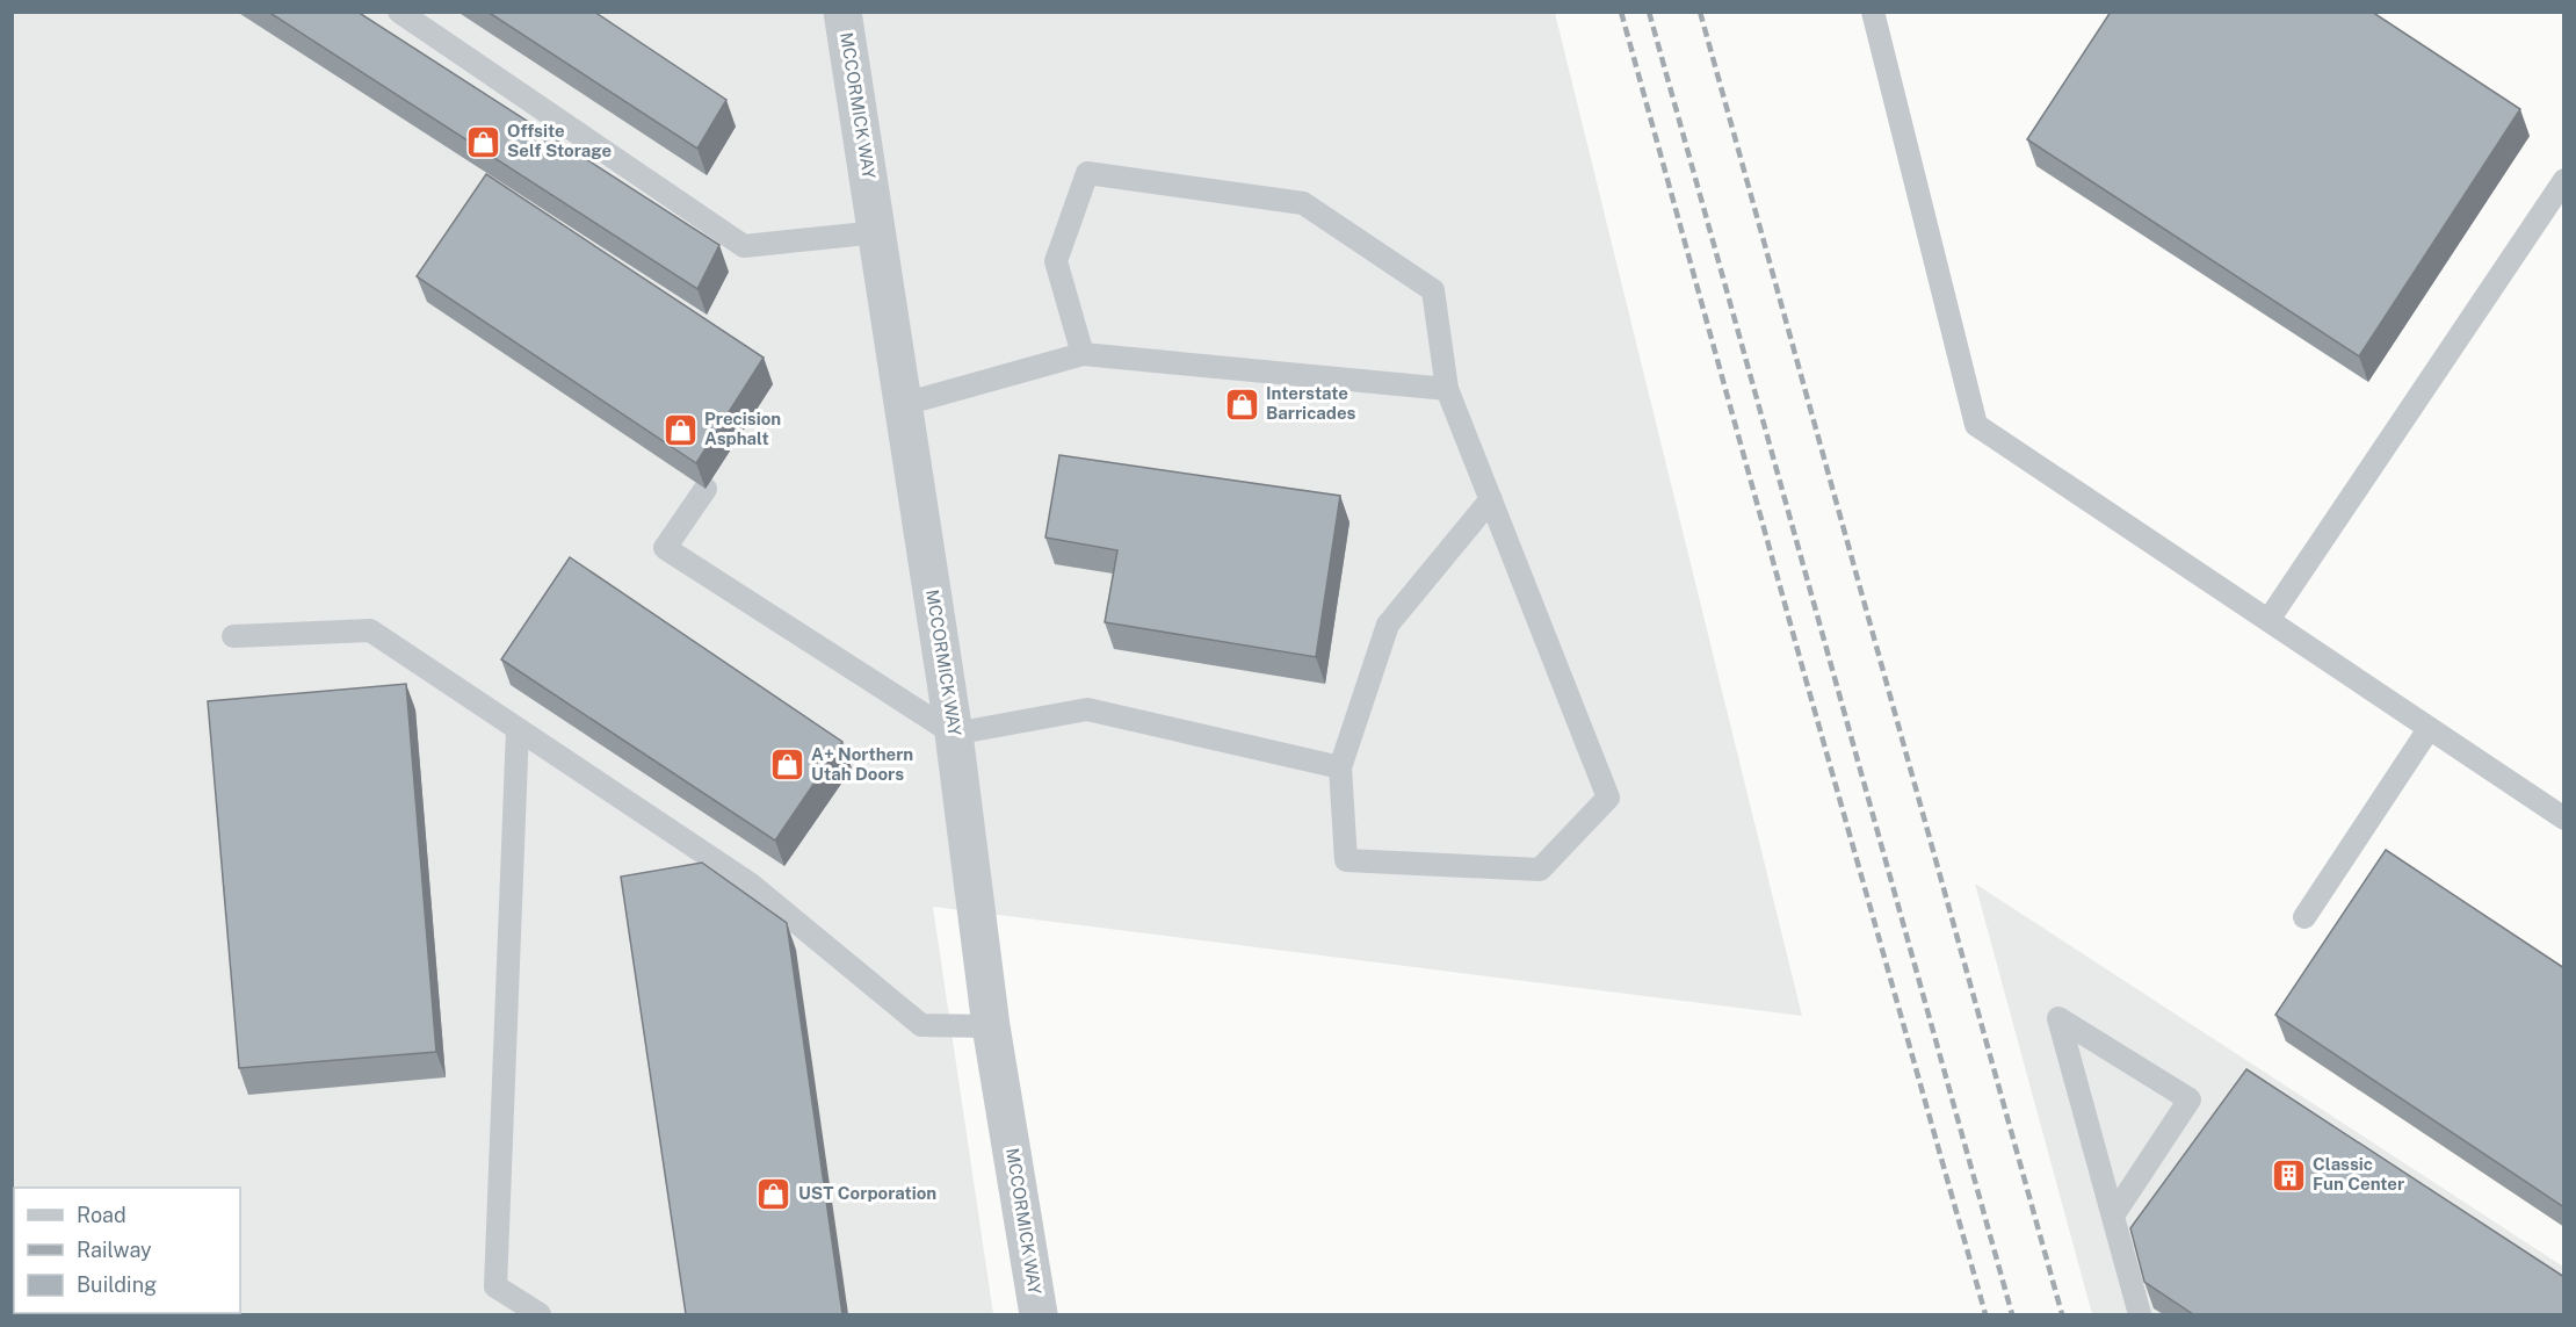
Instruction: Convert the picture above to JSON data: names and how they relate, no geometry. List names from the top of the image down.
{
  "streets": {
    "street": ["MCCORMICK WAY"]
  },
  "places": {
    "shop": [
      "Offsite Self Storage",
      "Interstate Barricades",
      "Precision Asphalt",
      "A+ Northern Utah Doors",
      "UST Corporation"
    ],
    "building": ["Classic Fun Center"]
  },
  "legend": ["Road", "Railway", "Building"]
}
